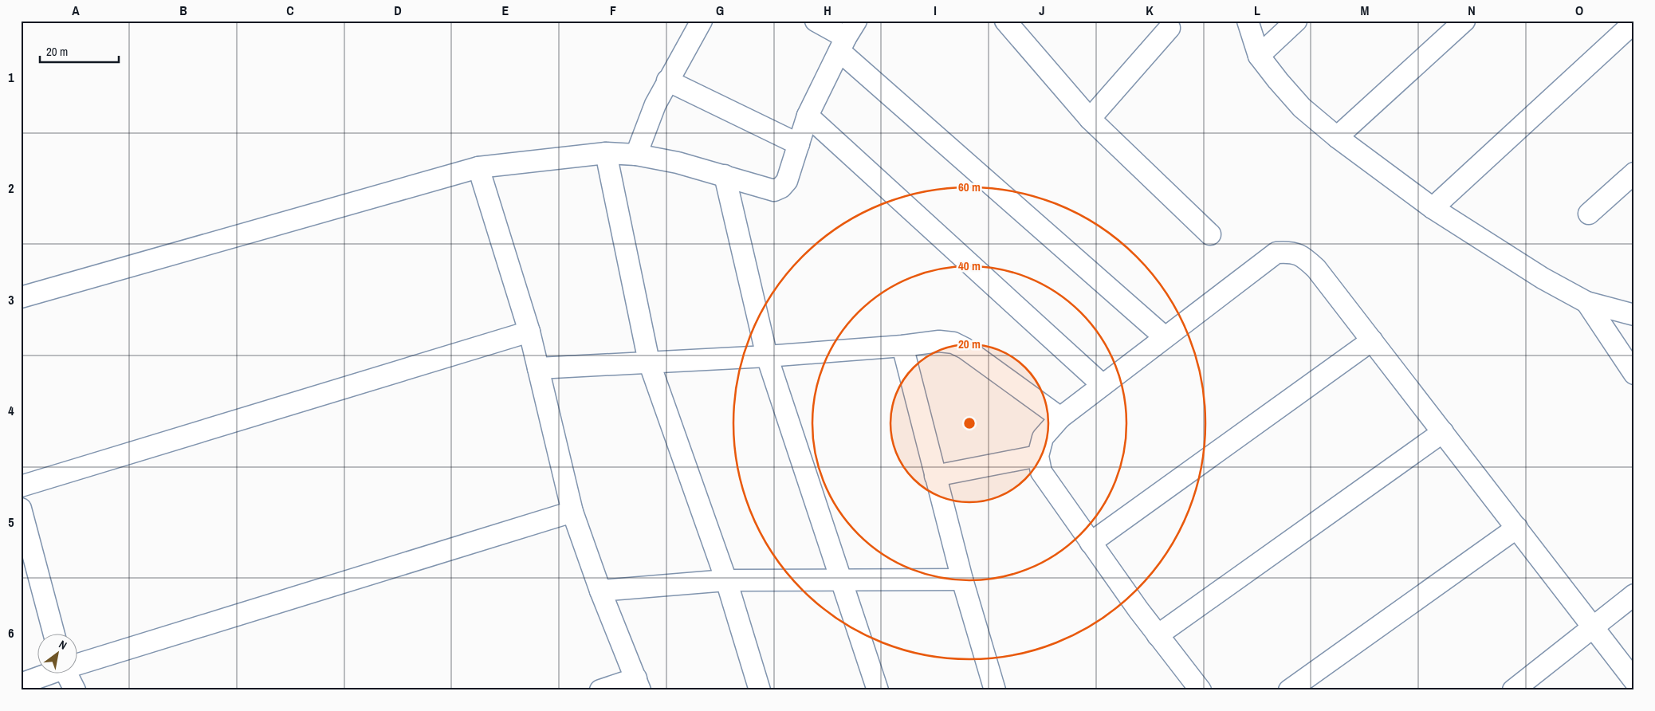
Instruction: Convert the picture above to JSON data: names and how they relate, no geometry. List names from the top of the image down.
{
  "scale_bar": "20 m",
  "north": "top right",
  "grid": {
    "columns": [
      "A",
      "B",
      "C",
      "D",
      "E",
      "F",
      "G",
      "H",
      "I",
      "J",
      "K",
      "L",
      "M",
      "N",
      "O"
    ],
    "rows": [
      "1",
      "2",
      "3",
      "4",
      "5",
      "6"
    ]
  },
  "rings": ["60 m", "40 m", "20 m"]
}
